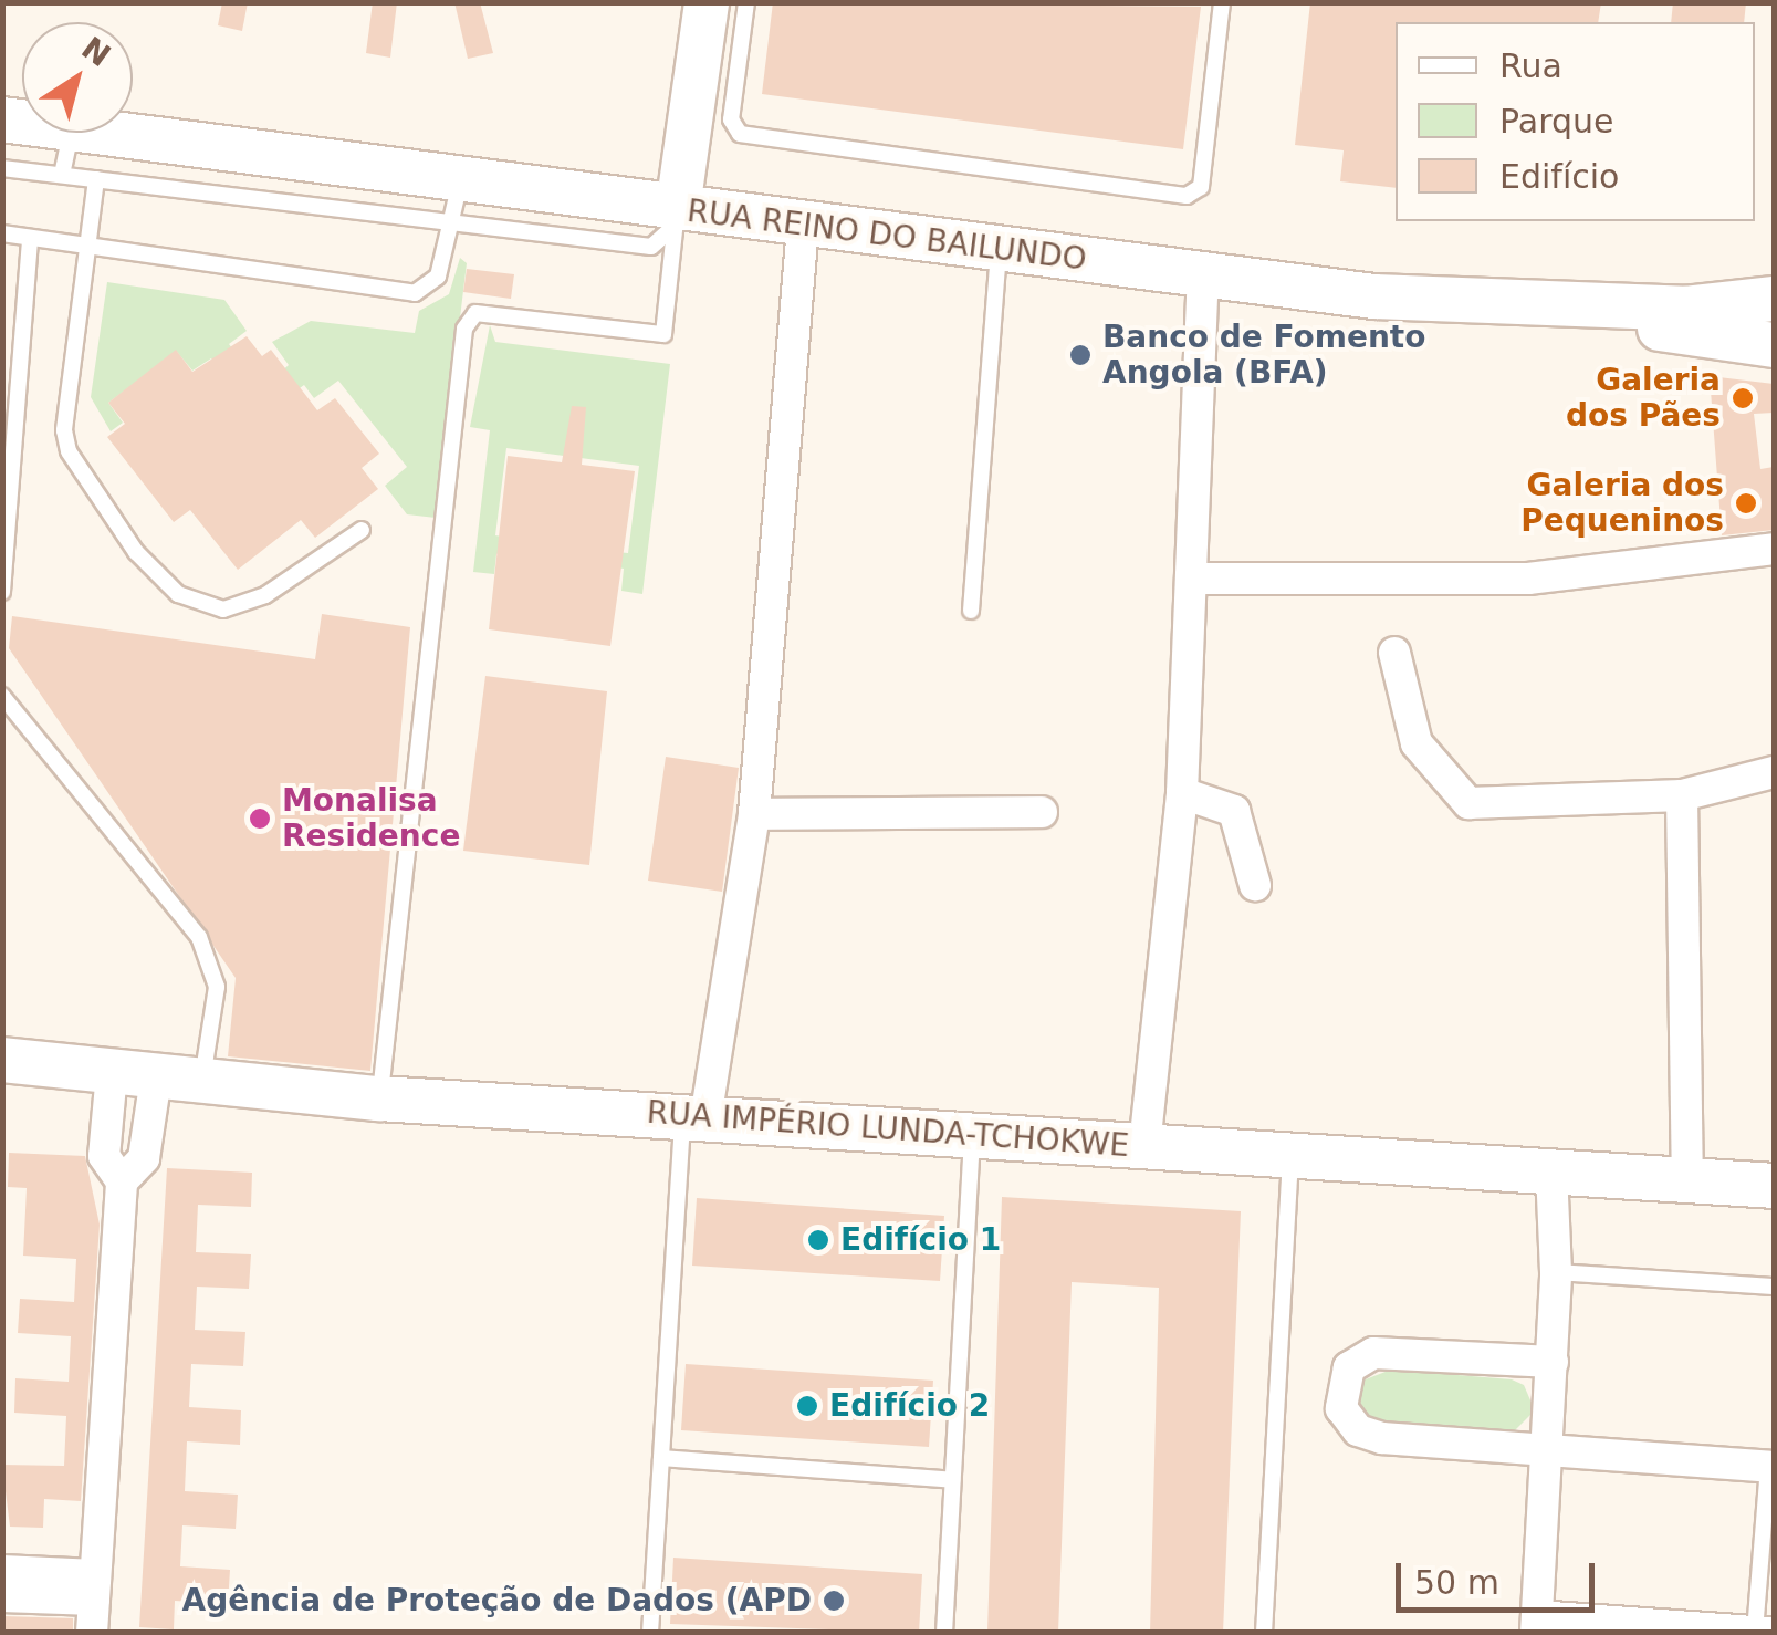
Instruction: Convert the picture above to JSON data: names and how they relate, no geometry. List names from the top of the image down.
{
  "streets": {
    "main road": ["RUA REINO DO BAILUNDO", "RUA IMPÉRIO LUNDA-TCHOKWE"]
  },
  "places": [
    "Banco de Fomento Angola (BFA)",
    "Galeria dos Pães",
    "Galeria dos Pequeninos",
    "Monalisa Residence",
    "Edifício 1",
    "Edifício 2",
    "Agência de Proteção de Dados (APD"
  ],
  "legend": ["Rua", "Parque", "Edifício"],
  "scale_bar": "50 m",
  "north": "top right"
}
